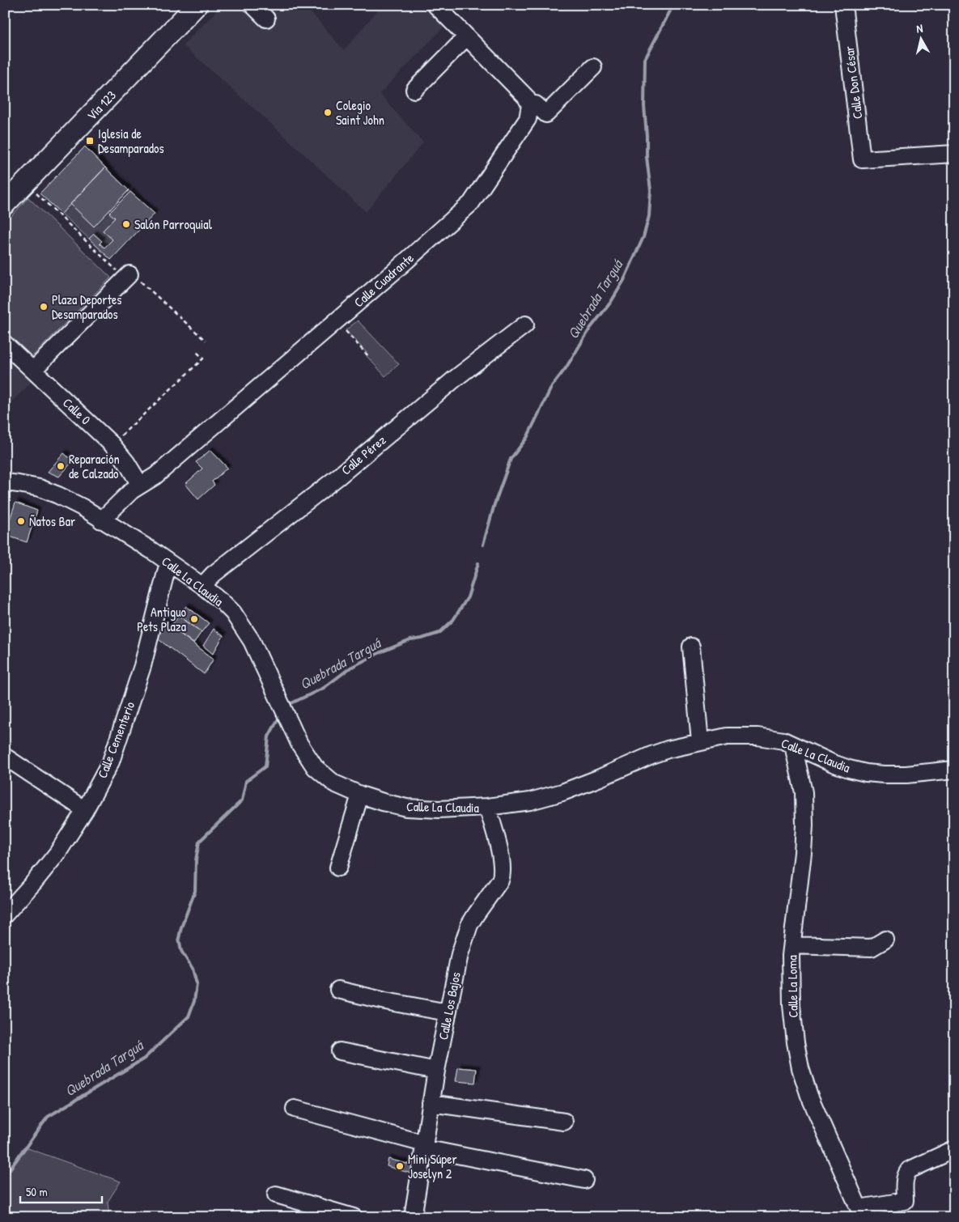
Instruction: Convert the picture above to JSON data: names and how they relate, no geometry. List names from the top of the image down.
{
  "streets": {
    "main road": ["Vía 123"],
    "street": [
      "Calle Don César",
      "Calle Cuadrante",
      "Calle 0",
      "Calle Pérez",
      "Calle La Claudia",
      "Calle Cementerio",
      "Calle La Loma",
      "Calle Los Bajos"
    ]
  },
  "crossings": [
    ["Calle Cuadrante", "Calle 0"],
    ["Calle Cuadrante", "Calle La Claudia"],
    ["Calle Pérez", "Calle La Claudia"],
    ["Calle La Claudia", "Calle Cementerio"],
    ["Calle La Claudia", "Calle La Loma"],
    ["Calle La Claudia", "Calle Los Bajos"]
  ],
  "water": ["Quebrada Targuá"],
  "places": {
    "other": [
      "Colegio Saint John",
      "Salón Parroquial",
      "Plaza Deportes Desamparados",
      "Reparación de Calzado",
      "Ñatos Bar",
      "Antiguo Pets Plaza",
      "Mini Súper Joselyn 2"
    ],
    "transit": ["Iglesia de Desamparados"]
  },
  "scale_bar": "50 m",
  "north": "top"
}
